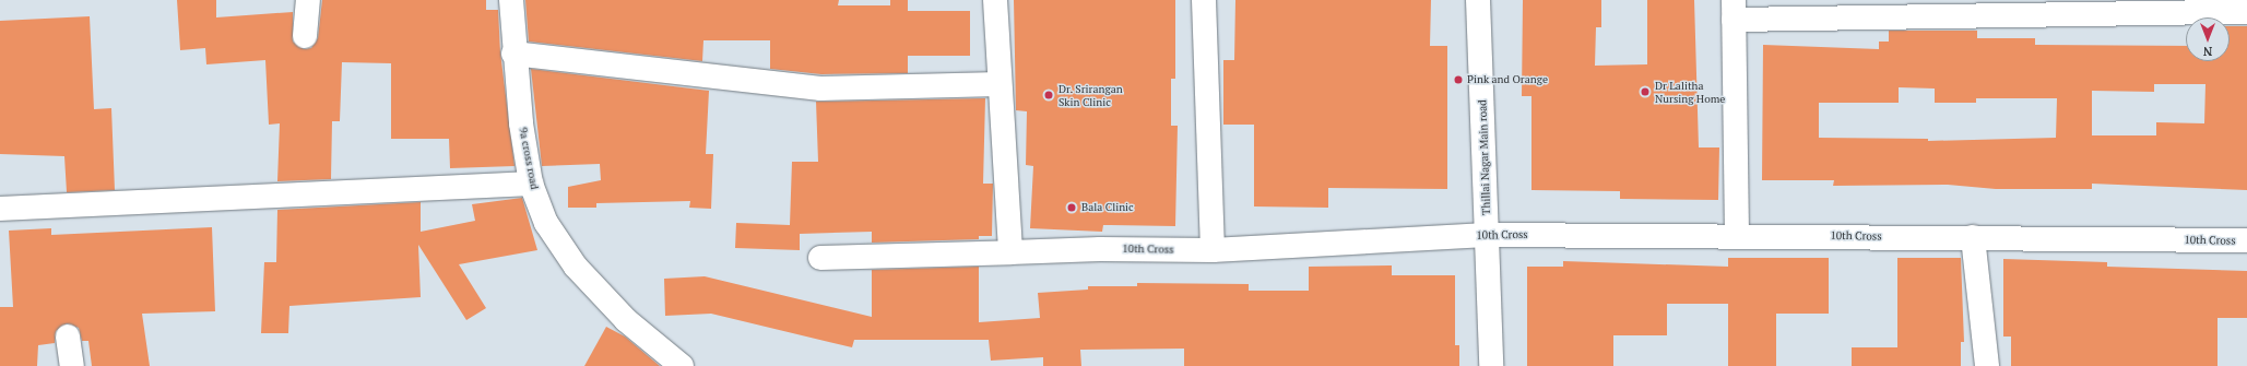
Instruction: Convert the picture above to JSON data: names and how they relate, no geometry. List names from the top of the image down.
{
  "streets": {
    "street": ["Thillai Nagar Main road", "9a cross road", "10th Cross"]
  },
  "crossings": [
    ["Thillai Nagar Main road", "10th Cross"]
  ],
  "places": [
    "Pink and Orange",
    "Dr Lalitha Nursing Home",
    "Dr. Srirangan Skin Clinic",
    "Bala Clinic"
  ],
  "north": "bottom"
}
